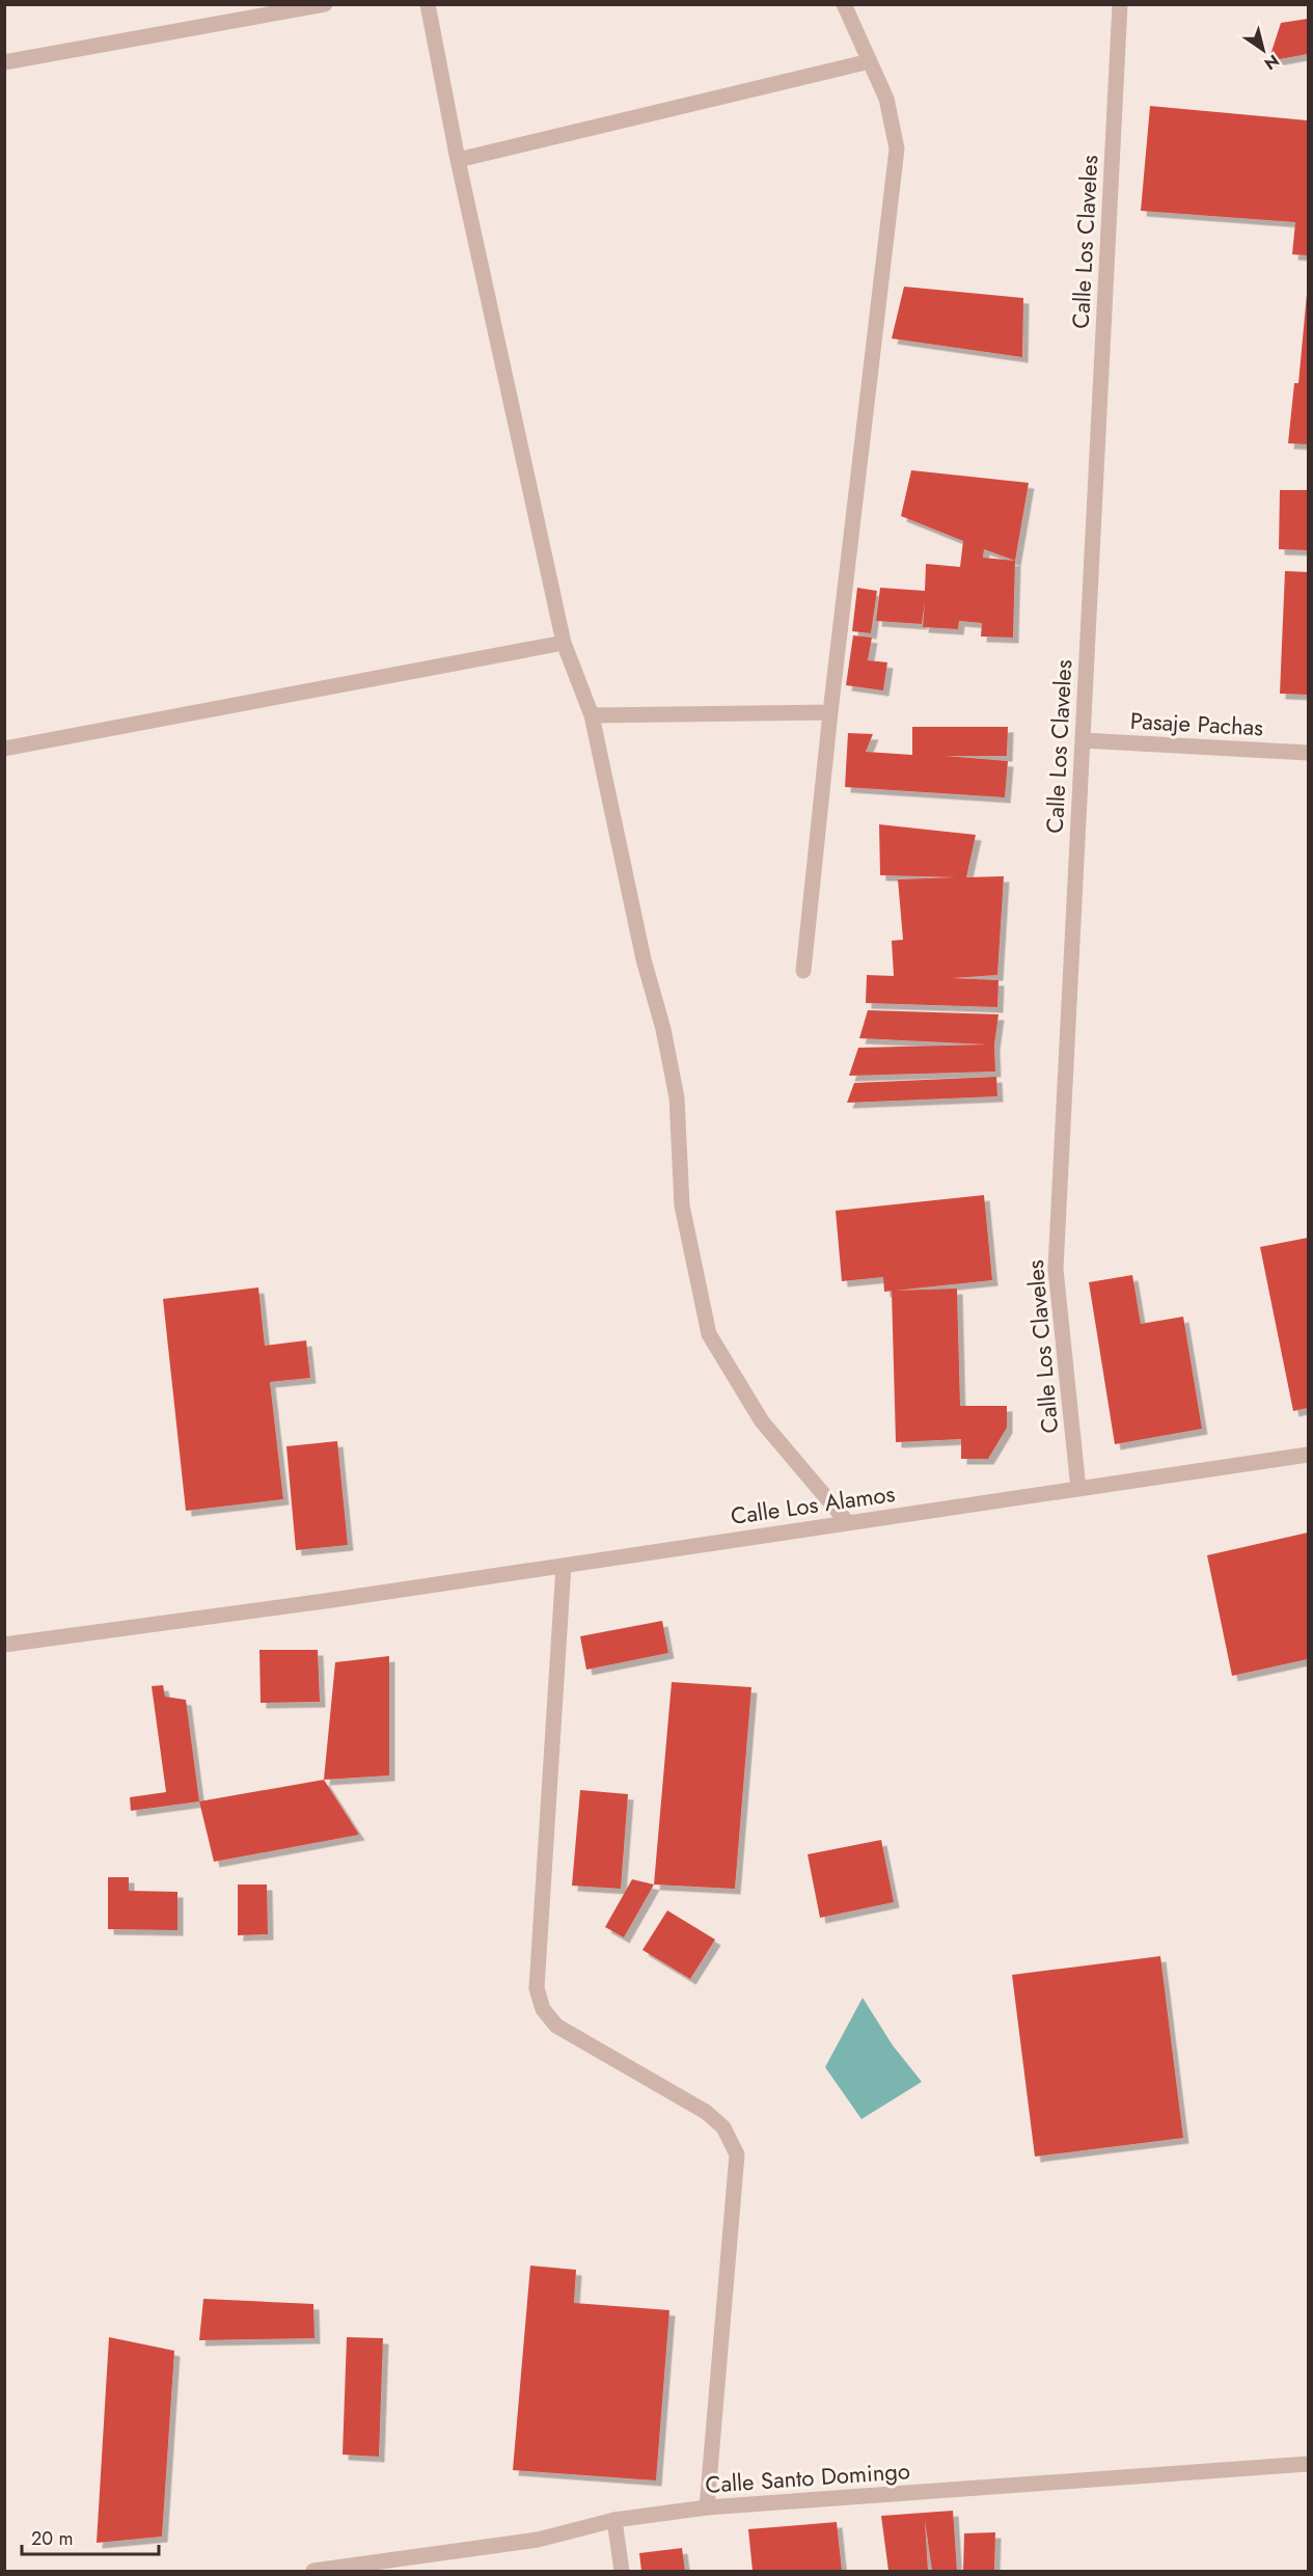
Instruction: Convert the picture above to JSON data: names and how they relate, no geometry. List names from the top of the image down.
{
  "streets": {
    "street": [
      "Calle Los Claveles",
      "Pasaje Pachas",
      "Calle Los Alamos",
      "Calle Santo Domingo"
    ]
  },
  "crossings": [
    ["Calle Los Claveles", "Pasaje Pachas"],
    ["Calle Los Claveles", "Calle Los Alamos"]
  ],
  "scale_bar": "20 m",
  "north": "bottom right"
}
